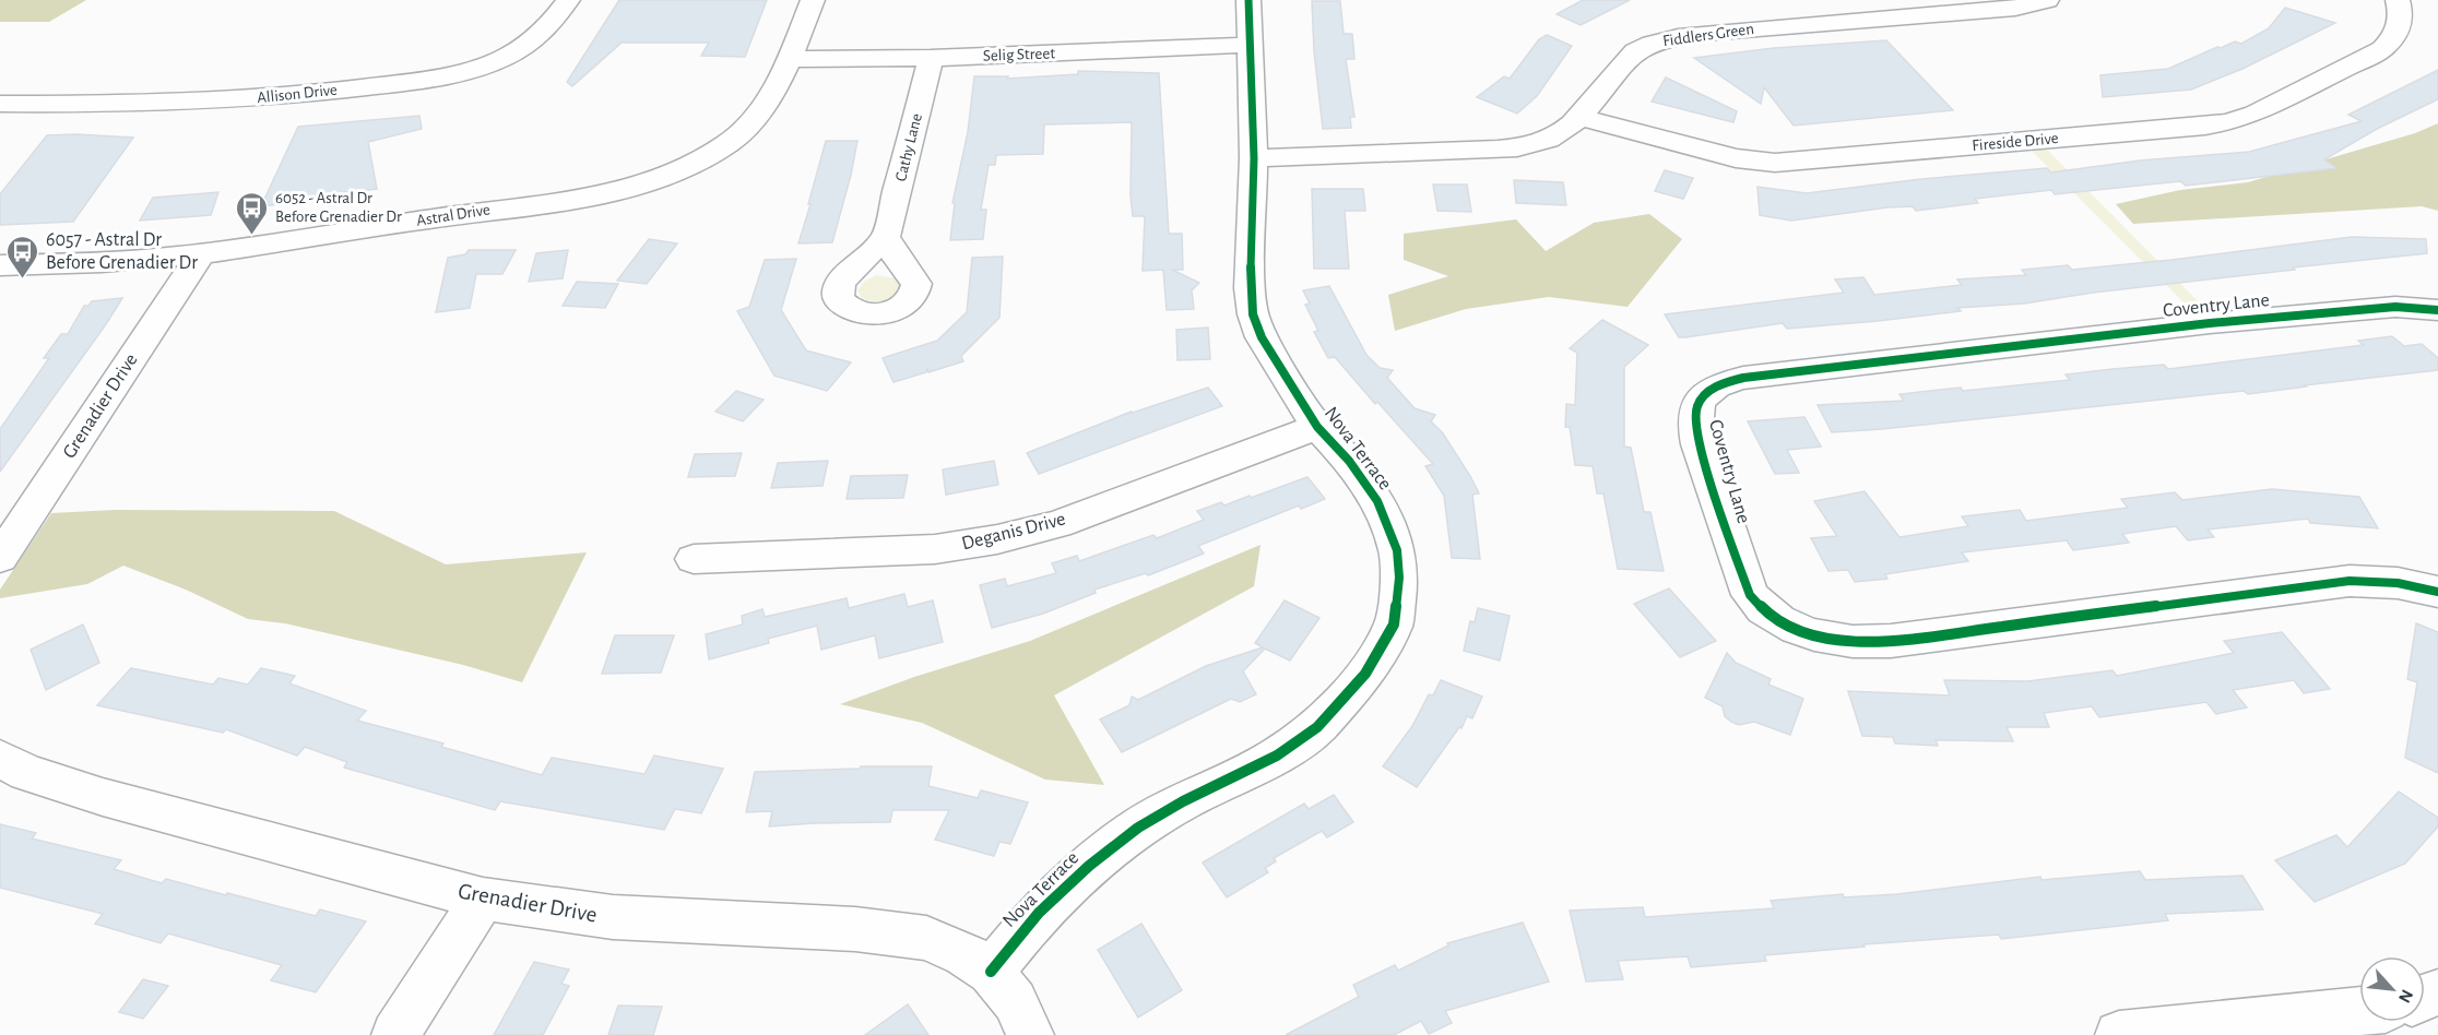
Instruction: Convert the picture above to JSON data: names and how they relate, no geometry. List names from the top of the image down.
{
  "streets": {
    "street": [
      "Fiddlers Green",
      "Selig Street",
      "Allison Drive",
      "Fireside Drive",
      "Cathy Lane",
      "Astral Drive",
      "Coventry Lane",
      "Grenadier Drive",
      "Nova Terrace",
      "Deganis Drive"
    ]
  },
  "crossings": [
    ["Fiddlers Green", "Fireside Drive"],
    ["Fiddlers Green", "Nova Terrace"],
    ["Selig Street", "Cathy Lane"],
    ["Selig Street", "Astral Drive"],
    ["Selig Street", "Nova Terrace"],
    ["Astral Drive", "Grenadier Drive"],
    ["Grenadier Drive", "Nova Terrace"],
    ["Nova Terrace", "Deganis Drive"]
  ],
  "places": {
    "bus stop": ["6052 - Astral Dr Before Grenadier Dr", "6057 - Astral Dr Before Grenadier Dr"]
  },
  "north": "bottom right"
}
